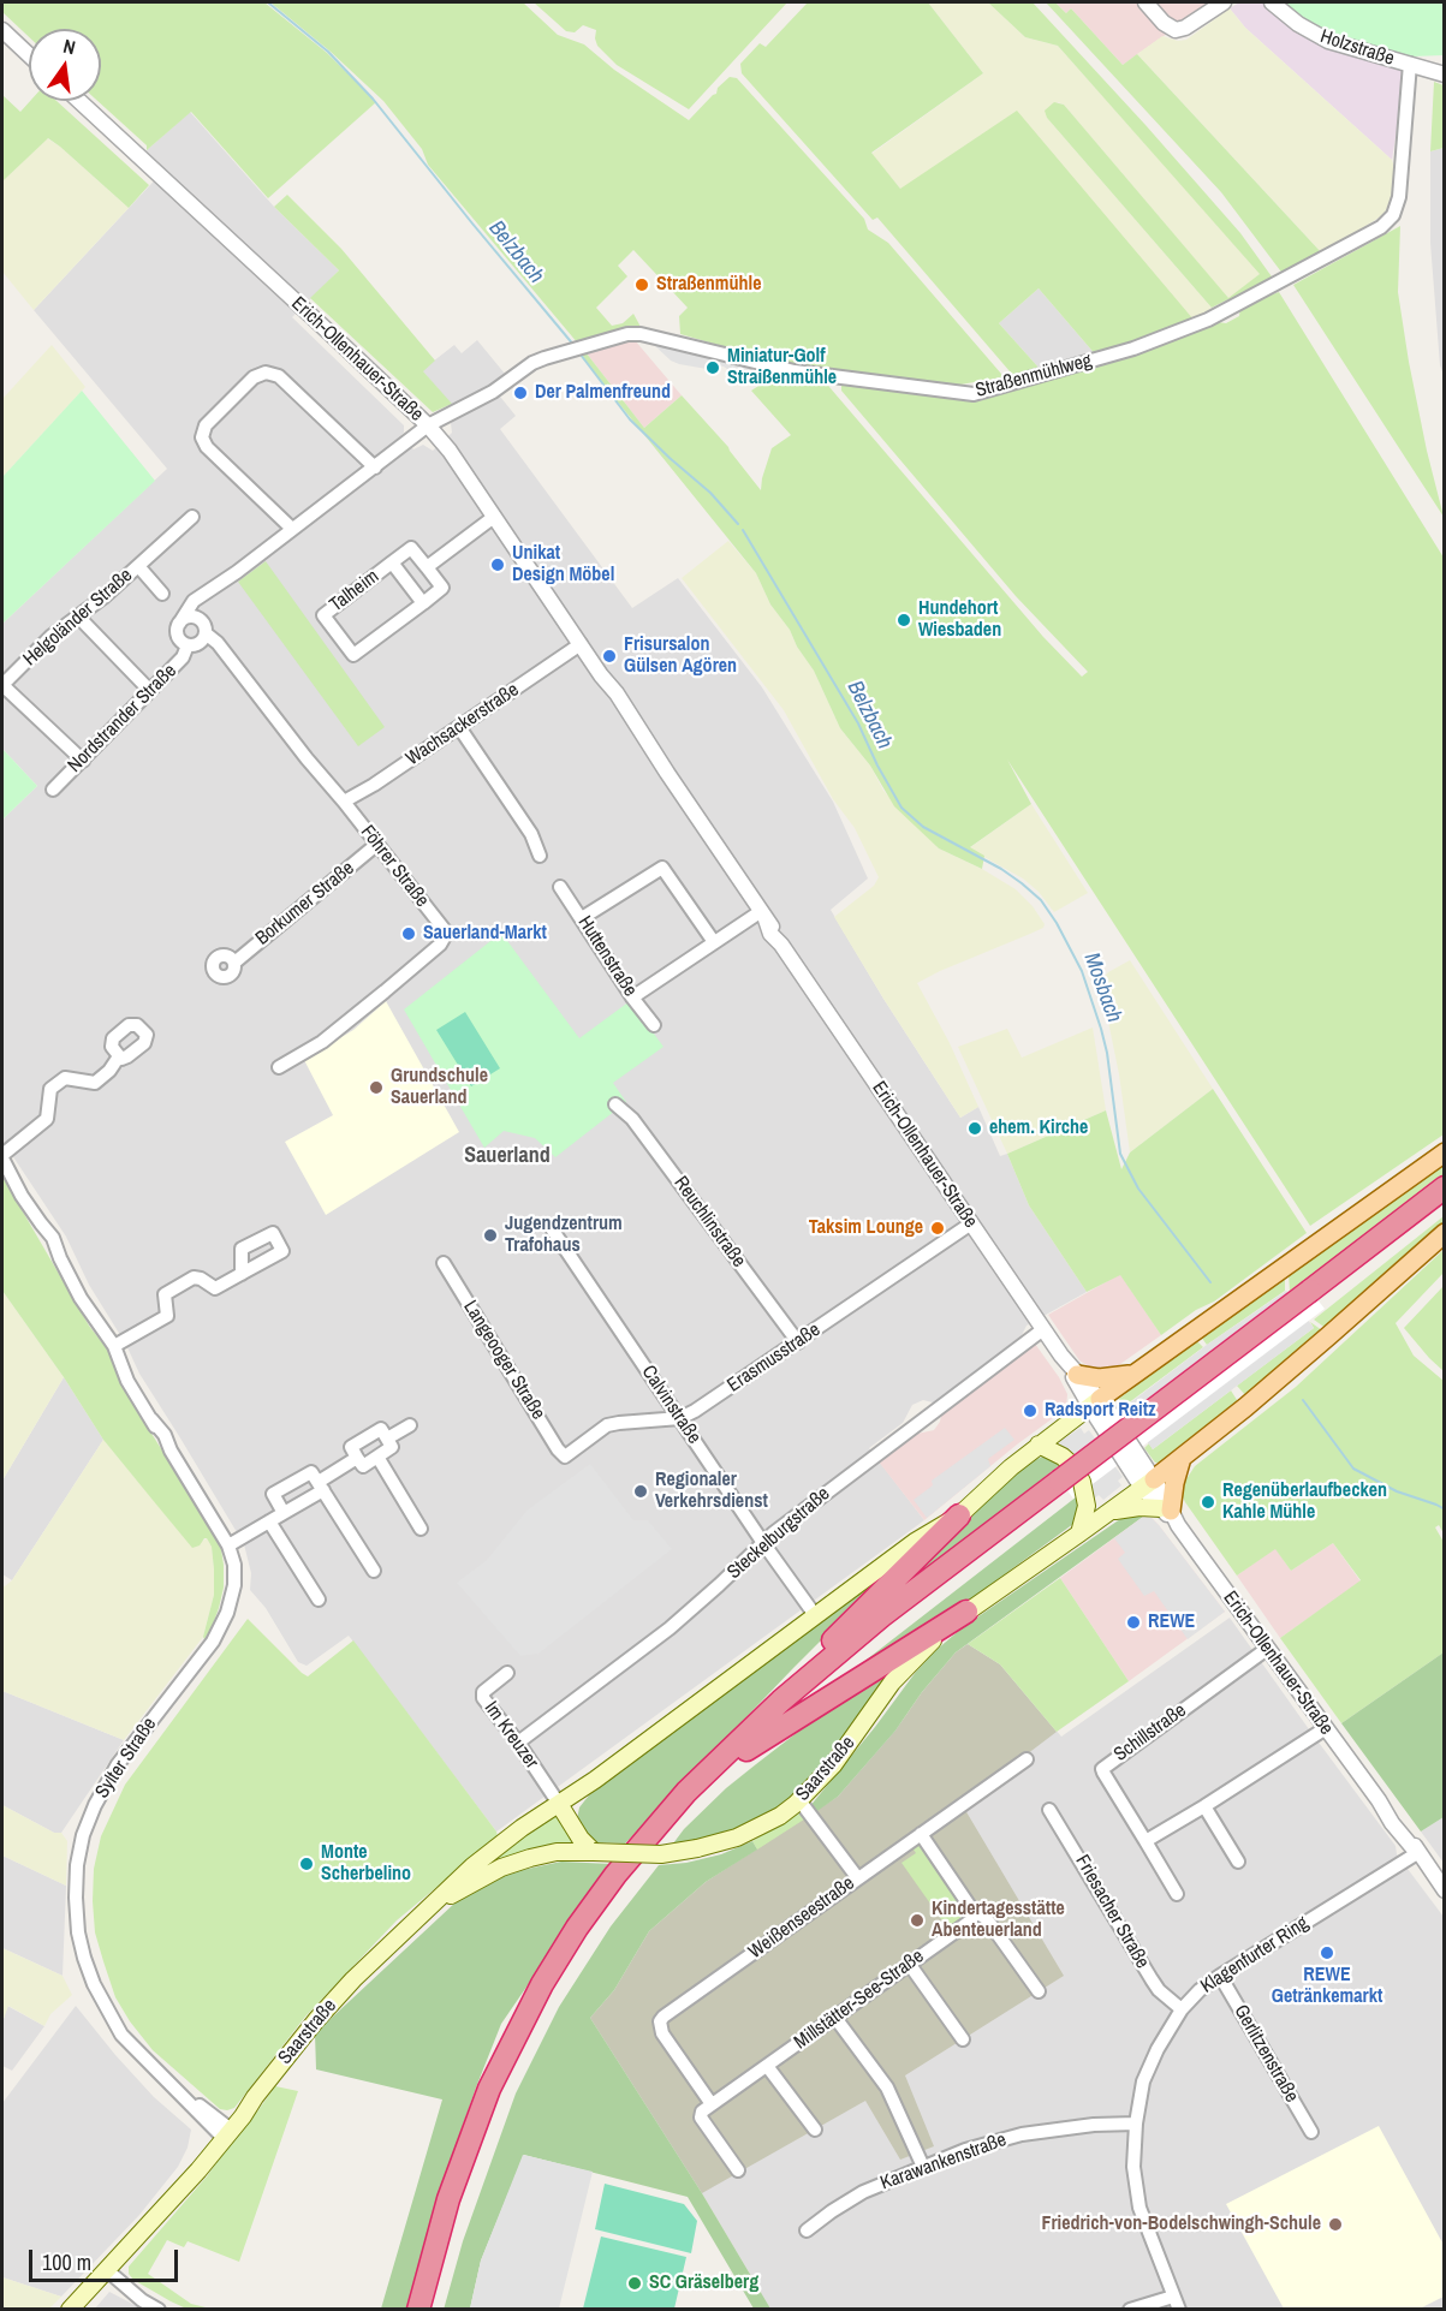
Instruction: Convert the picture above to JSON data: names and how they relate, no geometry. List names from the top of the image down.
{
  "streets": {
    "main road": ["Saarstraße"],
    "street": [
      "Holzstraße",
      "Erich-Ollenhauer-Straße",
      "Straßenmühlweg",
      "Talheim",
      "Helgoländer Straße",
      "Nordstrander Straße",
      "Wachsackerstraße",
      "Föhrer Straße",
      "Borkumer Straße",
      "Huttenstraße",
      "Reuchlinstraße",
      "Erasmusstraße",
      "Langeooger Straße",
      "Calvinstraße",
      "Steckelburgstraße",
      "Schillstraße",
      "Im Kreuzer",
      "Sylter Straße",
      "Friesacher Straße",
      "Weißenseestraße",
      "Klagenfurter Ring",
      "Millstätter-See-Straße",
      "Gerlitzenstraße",
      "Karawankenstraße"
    ]
  },
  "crossings": [
    ["Holzstraße", "Straßenmühlweg"],
    ["Erich-Ollenhauer-Straße", "Straßenmühlweg"],
    ["Erich-Ollenhauer-Straße", "Wachsackerstraße"],
    ["Erich-Ollenhauer-Straße", "Erasmusstraße"],
    ["Erich-Ollenhauer-Straße", "Steckelburgstraße"],
    ["Erich-Ollenhauer-Straße", "Schillstraße"],
    ["Erich-Ollenhauer-Straße", "Saarstraße"],
    ["Erich-Ollenhauer-Straße", "Klagenfurter Ring"],
    ["Helgoländer Straße", "Nordstrander Straße"],
    ["Nordstrander Straße", "Föhrer Straße"],
    ["Wachsackerstraße", "Föhrer Straße"],
    ["Föhrer Straße", "Borkumer Straße"],
    ["Reuchlinstraße", "Erasmusstraße"],
    ["Erasmusstraße", "Langeooger Straße"],
    ["Erasmusstraße", "Calvinstraße"],
    ["Calvinstraße", "Steckelburgstraße"],
    ["Calvinstraße", "Saarstraße"],
    ["Steckelburgstraße", "Im Kreuzer"],
    ["Im Kreuzer", "Saarstraße"],
    ["Sylter Straße", "Saarstraße"],
    ["Friesacher Straße", "Klagenfurter Ring"],
    ["Weißenseestraße", "Millstätter-See-Straße"],
    ["Klagenfurter Ring", "Gerlitzenstraße"],
    ["Klagenfurter Ring", "Karawankenstraße"]
  ],
  "districts": ["Sauerland"],
  "water": ["Belzbach", "Mosbach"],
  "places": [
    "Straßenmühle",
    "Miniatur-Golf Straißenmühle",
    "Der Palmenfreund",
    "Unikat Design Möbel",
    "Hundehort Wiesbaden",
    "Frisursalon Gülsen Agören",
    "Sauerland-Markt",
    "Grundschule Sauerland",
    "ehem. Kirche",
    "Taksim Lounge",
    "Jugendzentrum Trafohaus",
    "Radsport Reitz",
    "Regionaler Verkehrsdienst",
    "Regenüberlaufbecken Kahle Mühle",
    "REWE",
    "Monte Scherbelino",
    "Kindertagesstätte Abenteuerland",
    "REWE Getränkemarkt",
    "Friedrich-von-Bodelschwingh-Schule",
    "SC Gräselberg"
  ],
  "scale_bar": "100 m",
  "north": "top"
}
